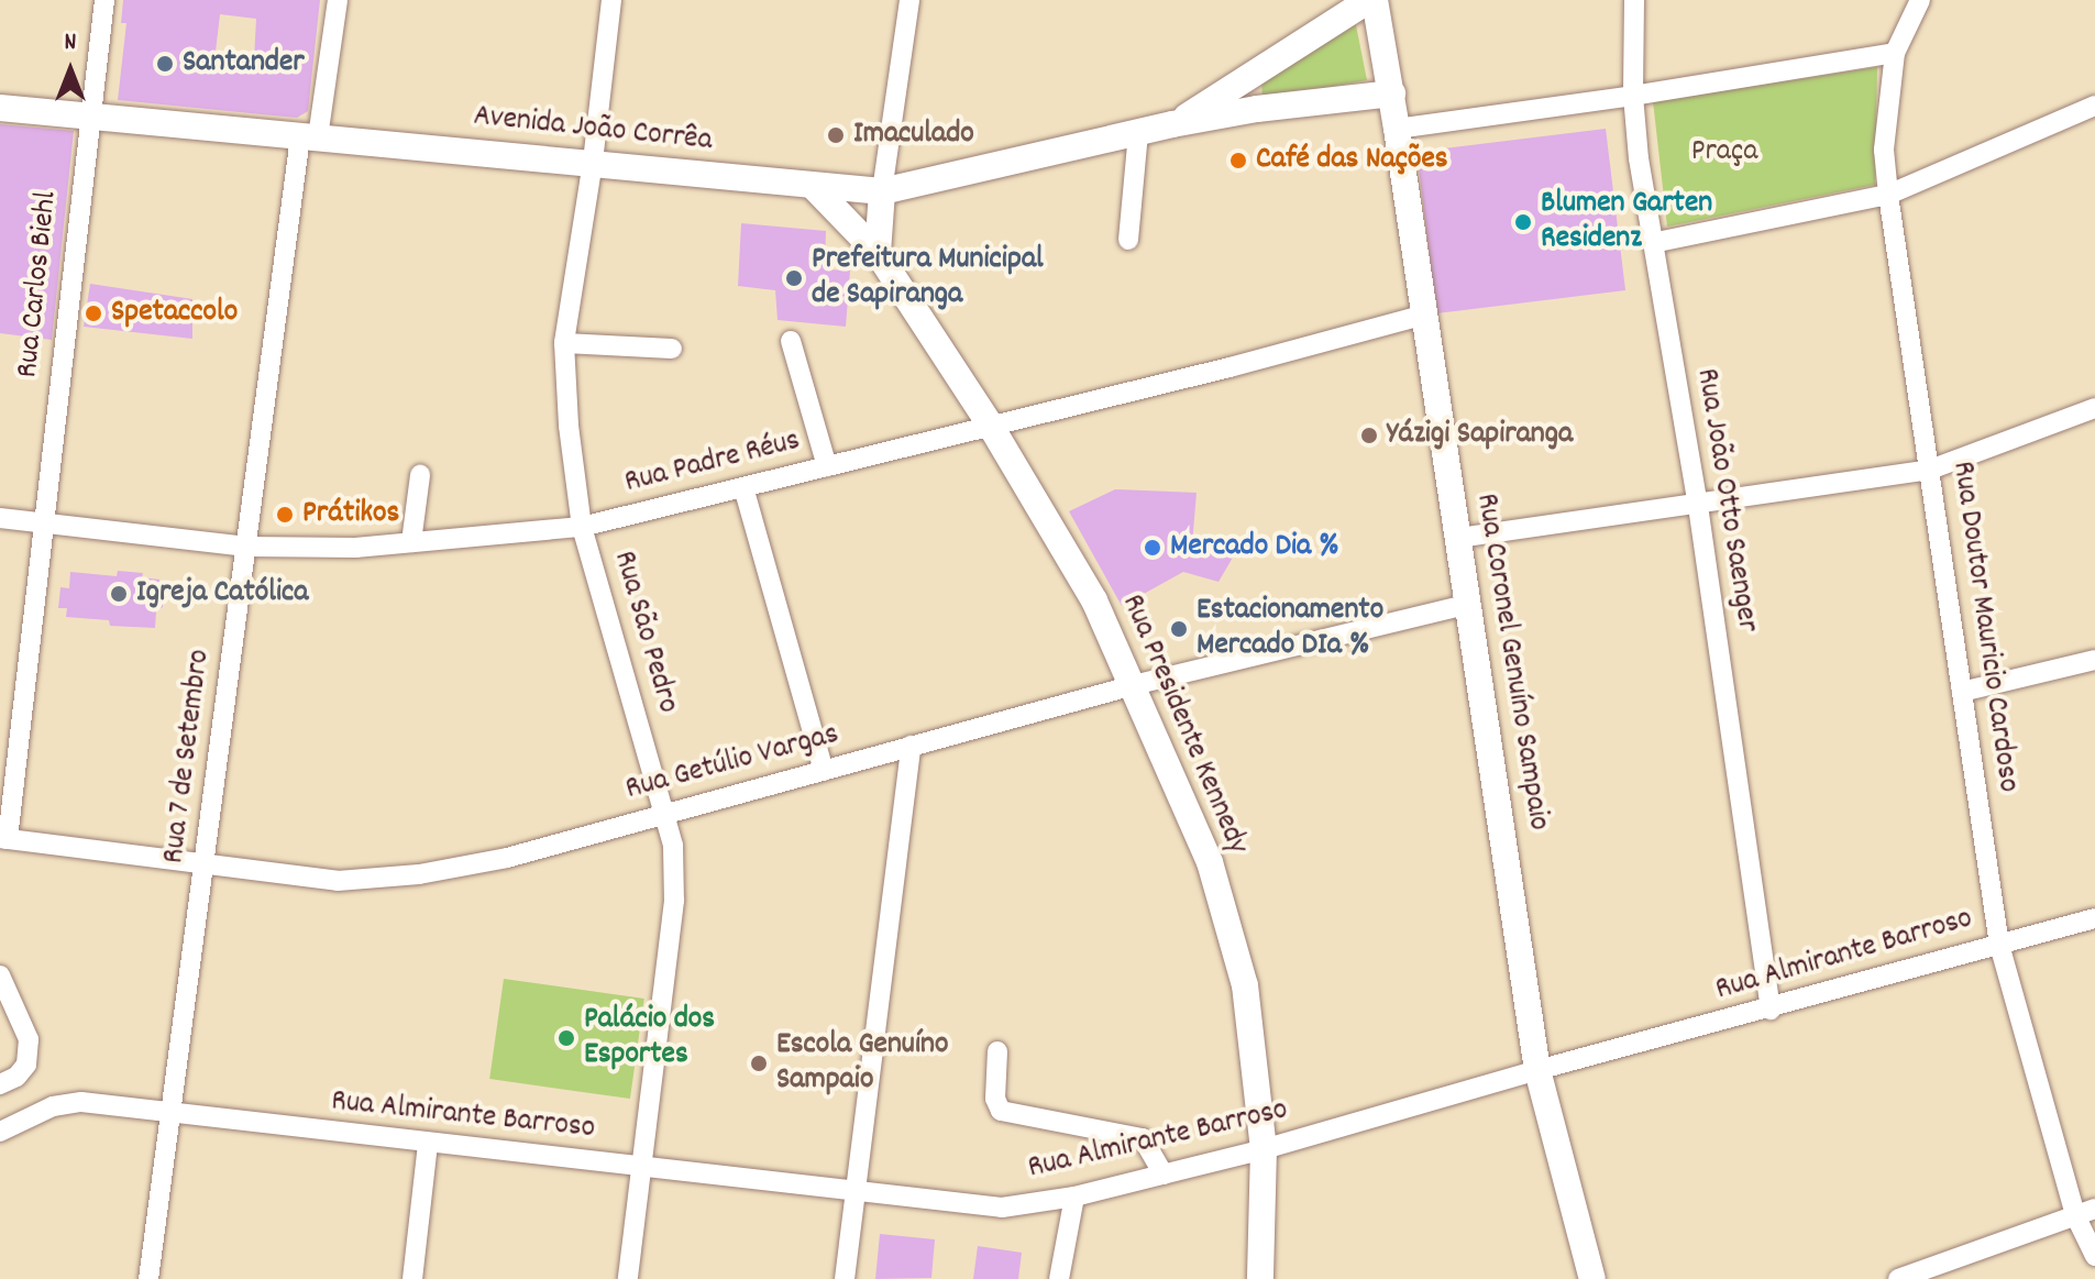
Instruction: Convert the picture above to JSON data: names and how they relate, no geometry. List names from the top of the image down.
{
  "streets": {
    "main road": ["Avenida João Corrêa", "Rua Coronel Genuíno Sampaio", "Rua Presidente Kennedy"],
    "street": [
      "Rua Carlos Biehl",
      "Rua Padre Réus",
      "Rua João Otto Saenger",
      "Rua Doutor Mauricio Cardoso",
      "Rua São Pedro",
      "Rua 7 de Setembro",
      "Rua Getúlio Vargas",
      "Rua Almirante Barroso"
    ]
  },
  "crossings": [
    ["Avenida João Corrêa", "Rua Carlos Biehl"],
    ["Avenida João Corrêa", "Rua São Pedro"],
    ["Avenida João Corrêa", "Rua Coronel Genuíno Sampaio"],
    ["Avenida João Corrêa", "Rua Presidente Kennedy"],
    ["Avenida João Corrêa", "Rua 7 de Setembro"],
    ["Rua Carlos Biehl", "Rua Padre Réus"],
    ["Rua Carlos Biehl", "Rua Getúlio Vargas"],
    ["Rua Padre Réus", "Rua São Pedro"],
    ["Rua Padre Réus", "Rua Coronel Genuíno Sampaio"],
    ["Rua Padre Réus", "Rua Presidente Kennedy"],
    ["Rua Padre Réus", "Rua 7 de Setembro"],
    ["Rua João Otto Saenger", "Rua Almirante Barroso"],
    ["Rua Doutor Mauricio Cardoso", "Rua Almirante Barroso"],
    ["Rua São Pedro", "Rua Getúlio Vargas"],
    ["Rua São Pedro", "Rua Almirante Barroso"],
    ["Rua Coronel Genuíno Sampaio", "Rua Getúlio Vargas"],
    ["Rua Coronel Genuíno Sampaio", "Rua Almirante Barroso"],
    ["Rua Presidente Kennedy", "Rua Getúlio Vargas"],
    ["Rua Presidente Kennedy", "Rua Almirante Barroso"],
    ["Rua 7 de Setembro", "Rua Getúlio Vargas"],
    ["Rua 7 de Setembro", "Rua Almirante Barroso"]
  ],
  "parks": ["Praça"],
  "places": [
    "Santander",
    "Imaculado",
    "Café das Nações",
    "Blumen Garten Residenz",
    "Prefeitura Municipal de Sapiranga",
    "Spetaccolo",
    "Yázigi Sapiranga",
    "Prátikos",
    "Mercado Dia %",
    "Igreja Católica",
    "Estacionamento Mercado DIa %",
    "Palácio dos Esportes",
    "Escola Genuíno Sampaio"
  ],
  "north": "top"
}
